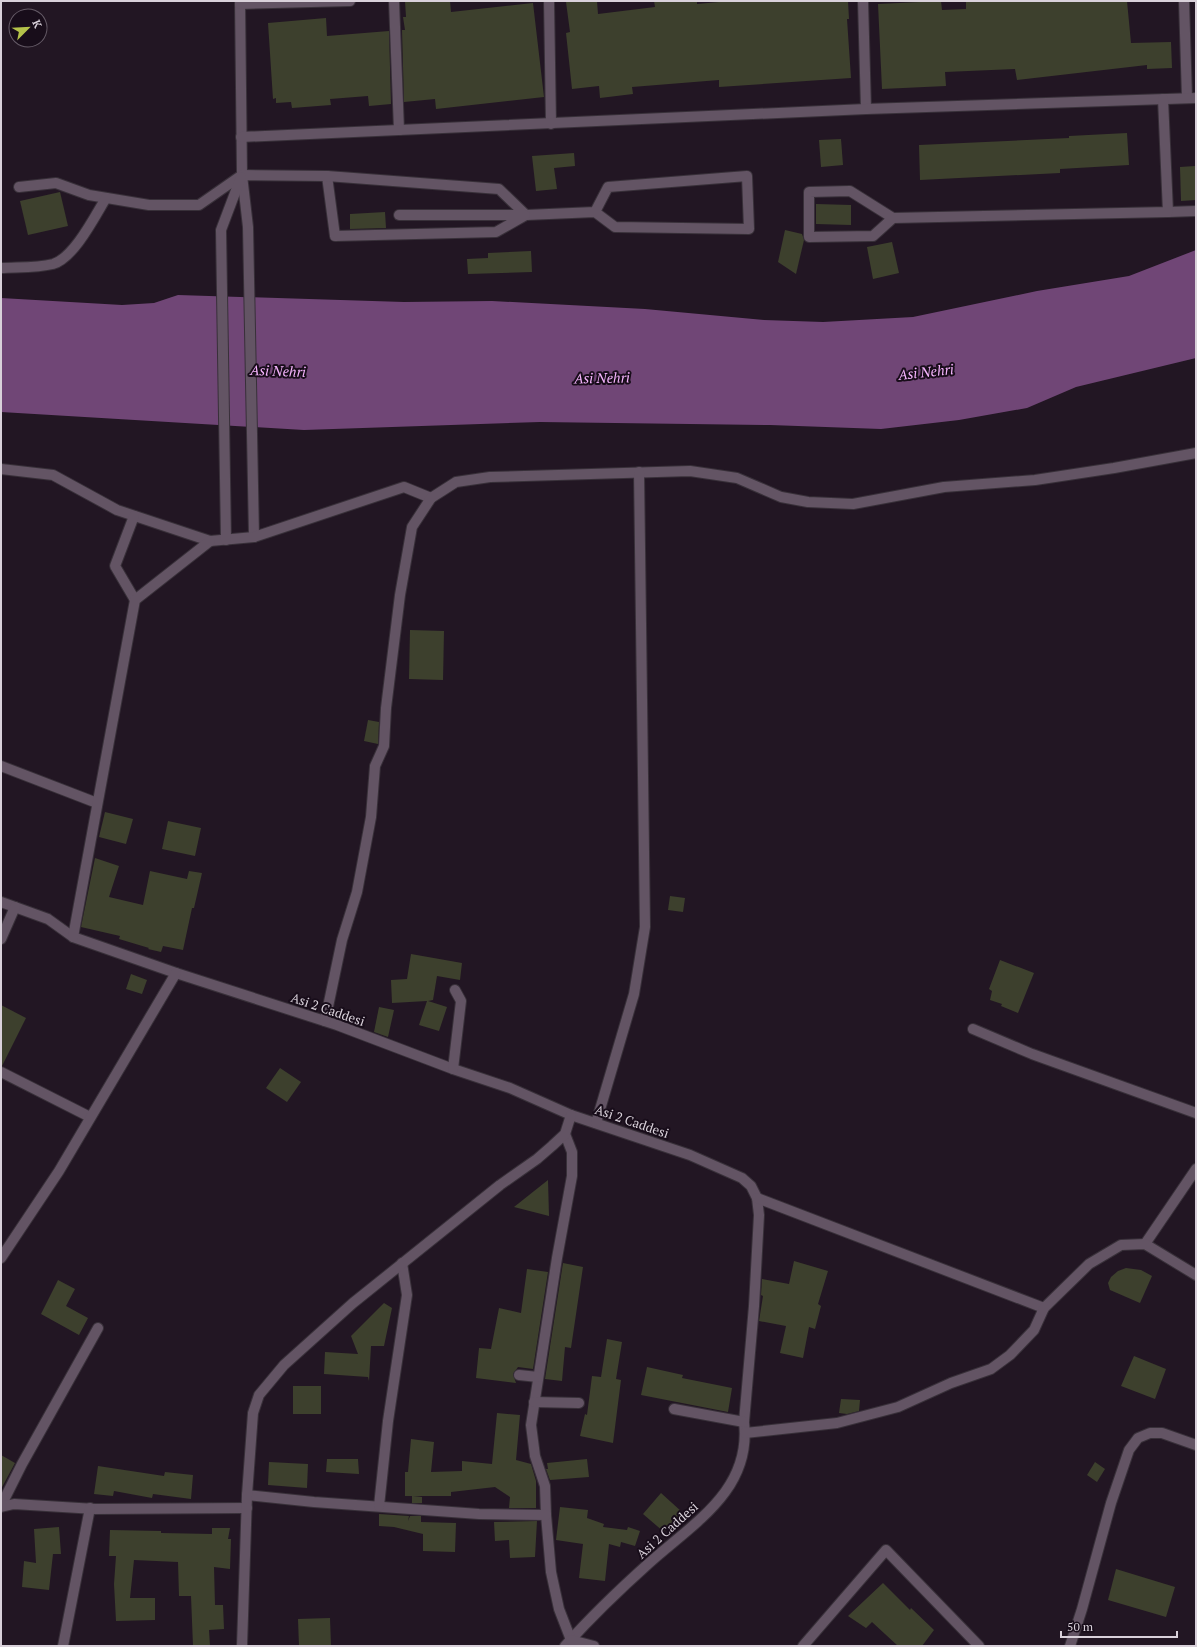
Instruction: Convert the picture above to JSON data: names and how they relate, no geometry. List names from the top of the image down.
{
  "streets": {
    "street": ["Asi 2 Caddesi"]
  },
  "water": ["Asi Nehri"],
  "scale_bar": "50 m",
  "north": "top right"
}
